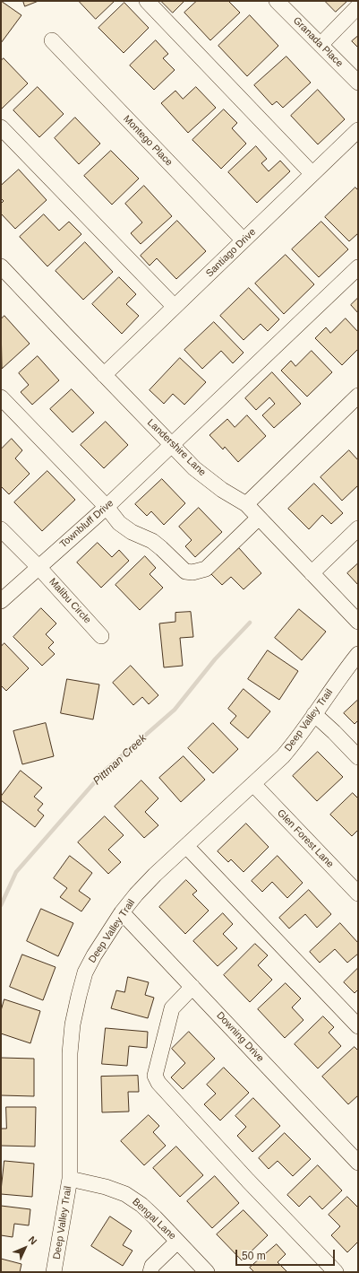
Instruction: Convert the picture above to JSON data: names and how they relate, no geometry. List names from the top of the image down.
{
  "streets": {
    "street": [
      "Granada Place",
      "Montego Place",
      "Santiago Drive",
      "Landershire Lane",
      "Townbluff Drive",
      "Malibu Circle",
      "Deep Valley Trail",
      "Glen Forest Lane",
      "Downing Drive",
      "Bengal Lane"
    ]
  },
  "crossings": [
    ["Montego Place", "Santiago Drive"],
    ["Santiago Drive", "Landershire Lane"],
    ["Landershire Lane", "Townbluff Drive"],
    ["Townbluff Drive", "Malibu Circle"],
    ["Deep Valley Trail", "Glen Forest Lane"],
    ["Deep Valley Trail", "Downing Drive"],
    ["Deep Valley Trail", "Bengal Lane"]
  ],
  "water": ["Pittman Creek"],
  "scale_bar": "50 m",
  "north": "top right"
}
